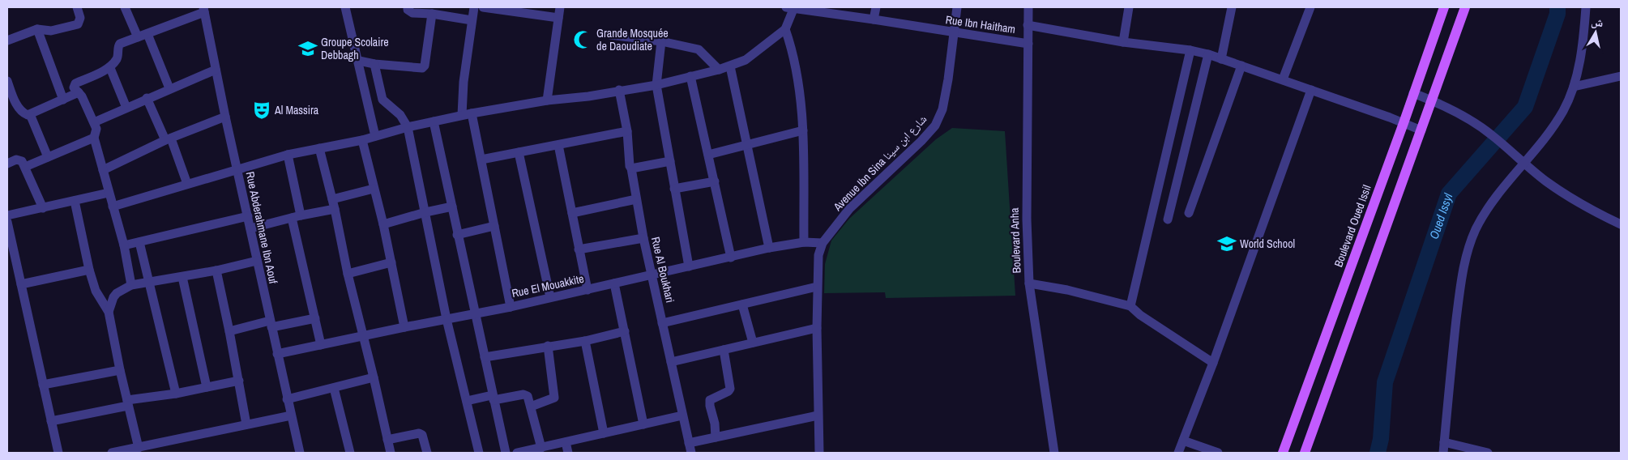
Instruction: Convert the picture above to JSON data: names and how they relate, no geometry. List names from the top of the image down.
{
  "streets": {
    "main road": ["Boulevard Oued Issil"],
    "street": [
      "Rue Ibn Haitham",
      "Avenue Ibn Sina شارع ابن سينا",
      "Rue Abderahmane Ibn Aouf",
      "Boulevard Anha",
      "Rue Al Boukhari",
      "Rue El Mouakkite"
    ]
  },
  "crossings": [
    ["Rue Ibn Haitham", "Avenue Ibn Sina شارع ابن سينا"],
    ["Rue Ibn Haitham", "Boulevard Anha"],
    ["Avenue Ibn Sina شارع ابن سينا", "Rue El Mouakkite"],
    ["Rue Abderahmane Ibn Aouf", "Rue El Mouakkite"],
    ["Rue Al Boukhari", "Rue El Mouakkite"]
  ],
  "water": ["Oued Issyl"],
  "places": {
    "mosque": ["Grande Mosquée de Daoudiate"],
    "school or university": ["Groupe Scolaire Debbagh", "World School"],
    "theatre": ["Al Massira"]
  },
  "north": "top"
}
